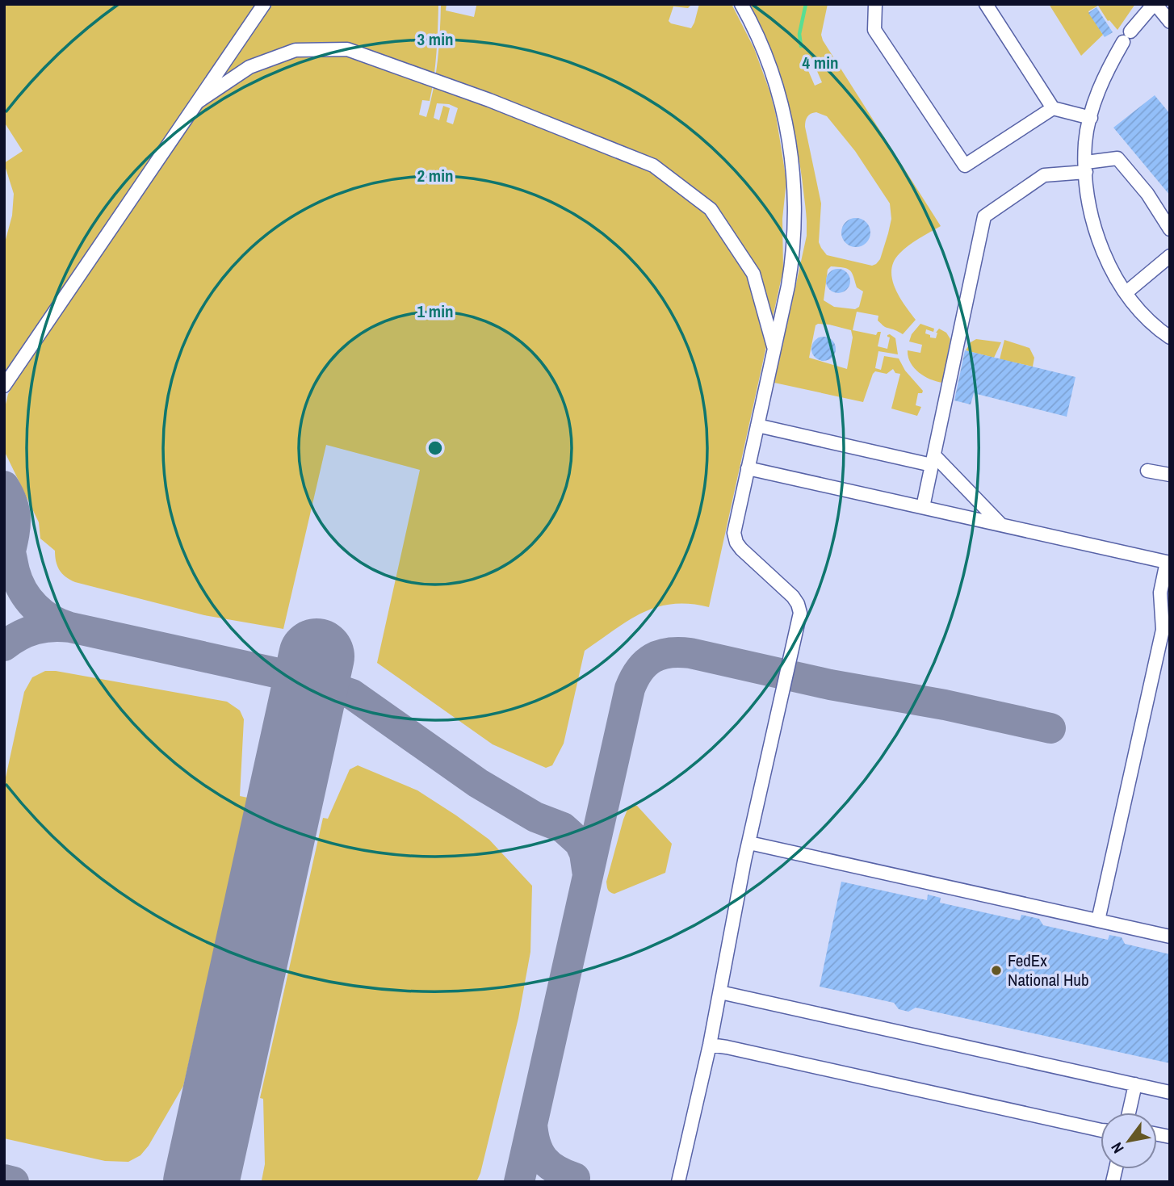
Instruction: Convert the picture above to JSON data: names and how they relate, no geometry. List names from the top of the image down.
{
  "places": ["FedEx National Hub"],
  "north": "bottom left",
  "rings": [
    "3 min",
    "4 min",
    "2 min",
    "1 min"
  ]
}
